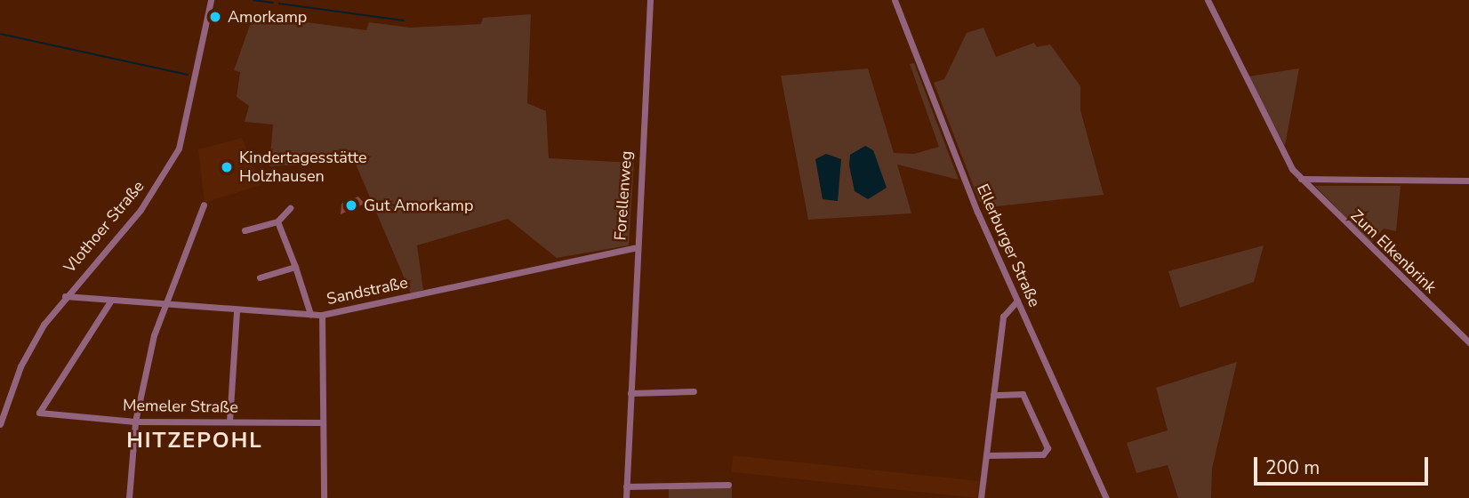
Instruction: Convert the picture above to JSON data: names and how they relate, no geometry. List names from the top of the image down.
{
  "streets": {
    "street": [
      "Forellenweg",
      "Vlothoer Straße",
      "Ellerburger Straße",
      "Zum Elkenbrink",
      "Sandstraße",
      "Memeler Straße"
    ]
  },
  "crossings": [
    ["Forellenweg", "Sandstraße"],
    ["Vlothoer Straße", "Sandstraße"],
    ["Sandstraße", "Memeler Straße"]
  ],
  "districts": ["HITZEPOHL"],
  "places": ["Amorkamp", "Kindertagesstätte Holzhausen", "Gut Amorkamp"],
  "scale_bar": "200 m"
}
